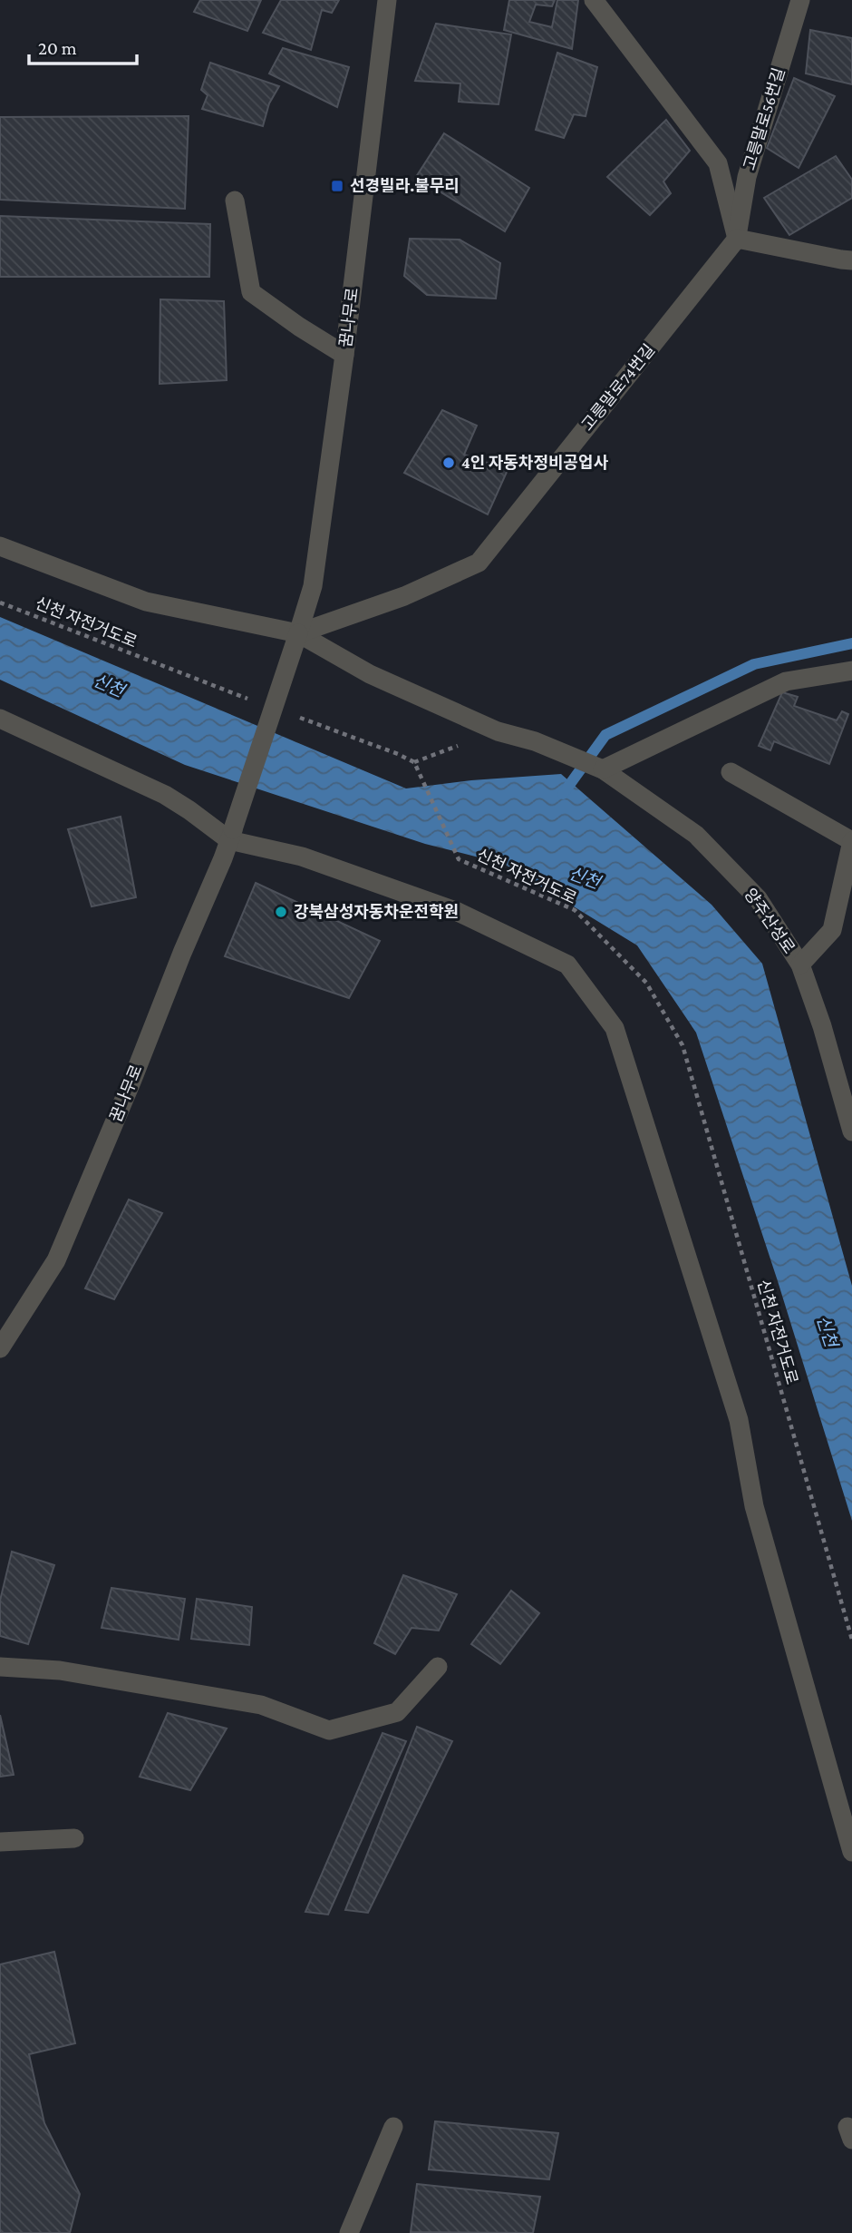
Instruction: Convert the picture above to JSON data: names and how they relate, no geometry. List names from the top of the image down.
{
  "streets": {
    "street": [
      "고릉말로56번길",
      "꿈나무로",
      "고릉말로74번길",
      "양주산성로"
    ],
    "path": ["신천 자전거도로"]
  },
  "crossings": [
    ["고릉말로56번길", "고릉말로74번길"],
    ["꿈나무로", "고릉말로74번길"],
    ["꿈나무로", "양주산성로"],
    ["고릉말로74번길", "양주산성로"]
  ],
  "water": ["신천"],
  "places": {
    "transit": ["선경빌라.불무리"],
    "other": ["4인 자동차정비공업사", "강북삼성자동차운전학원"]
  },
  "scale_bar": "20 m"
}
